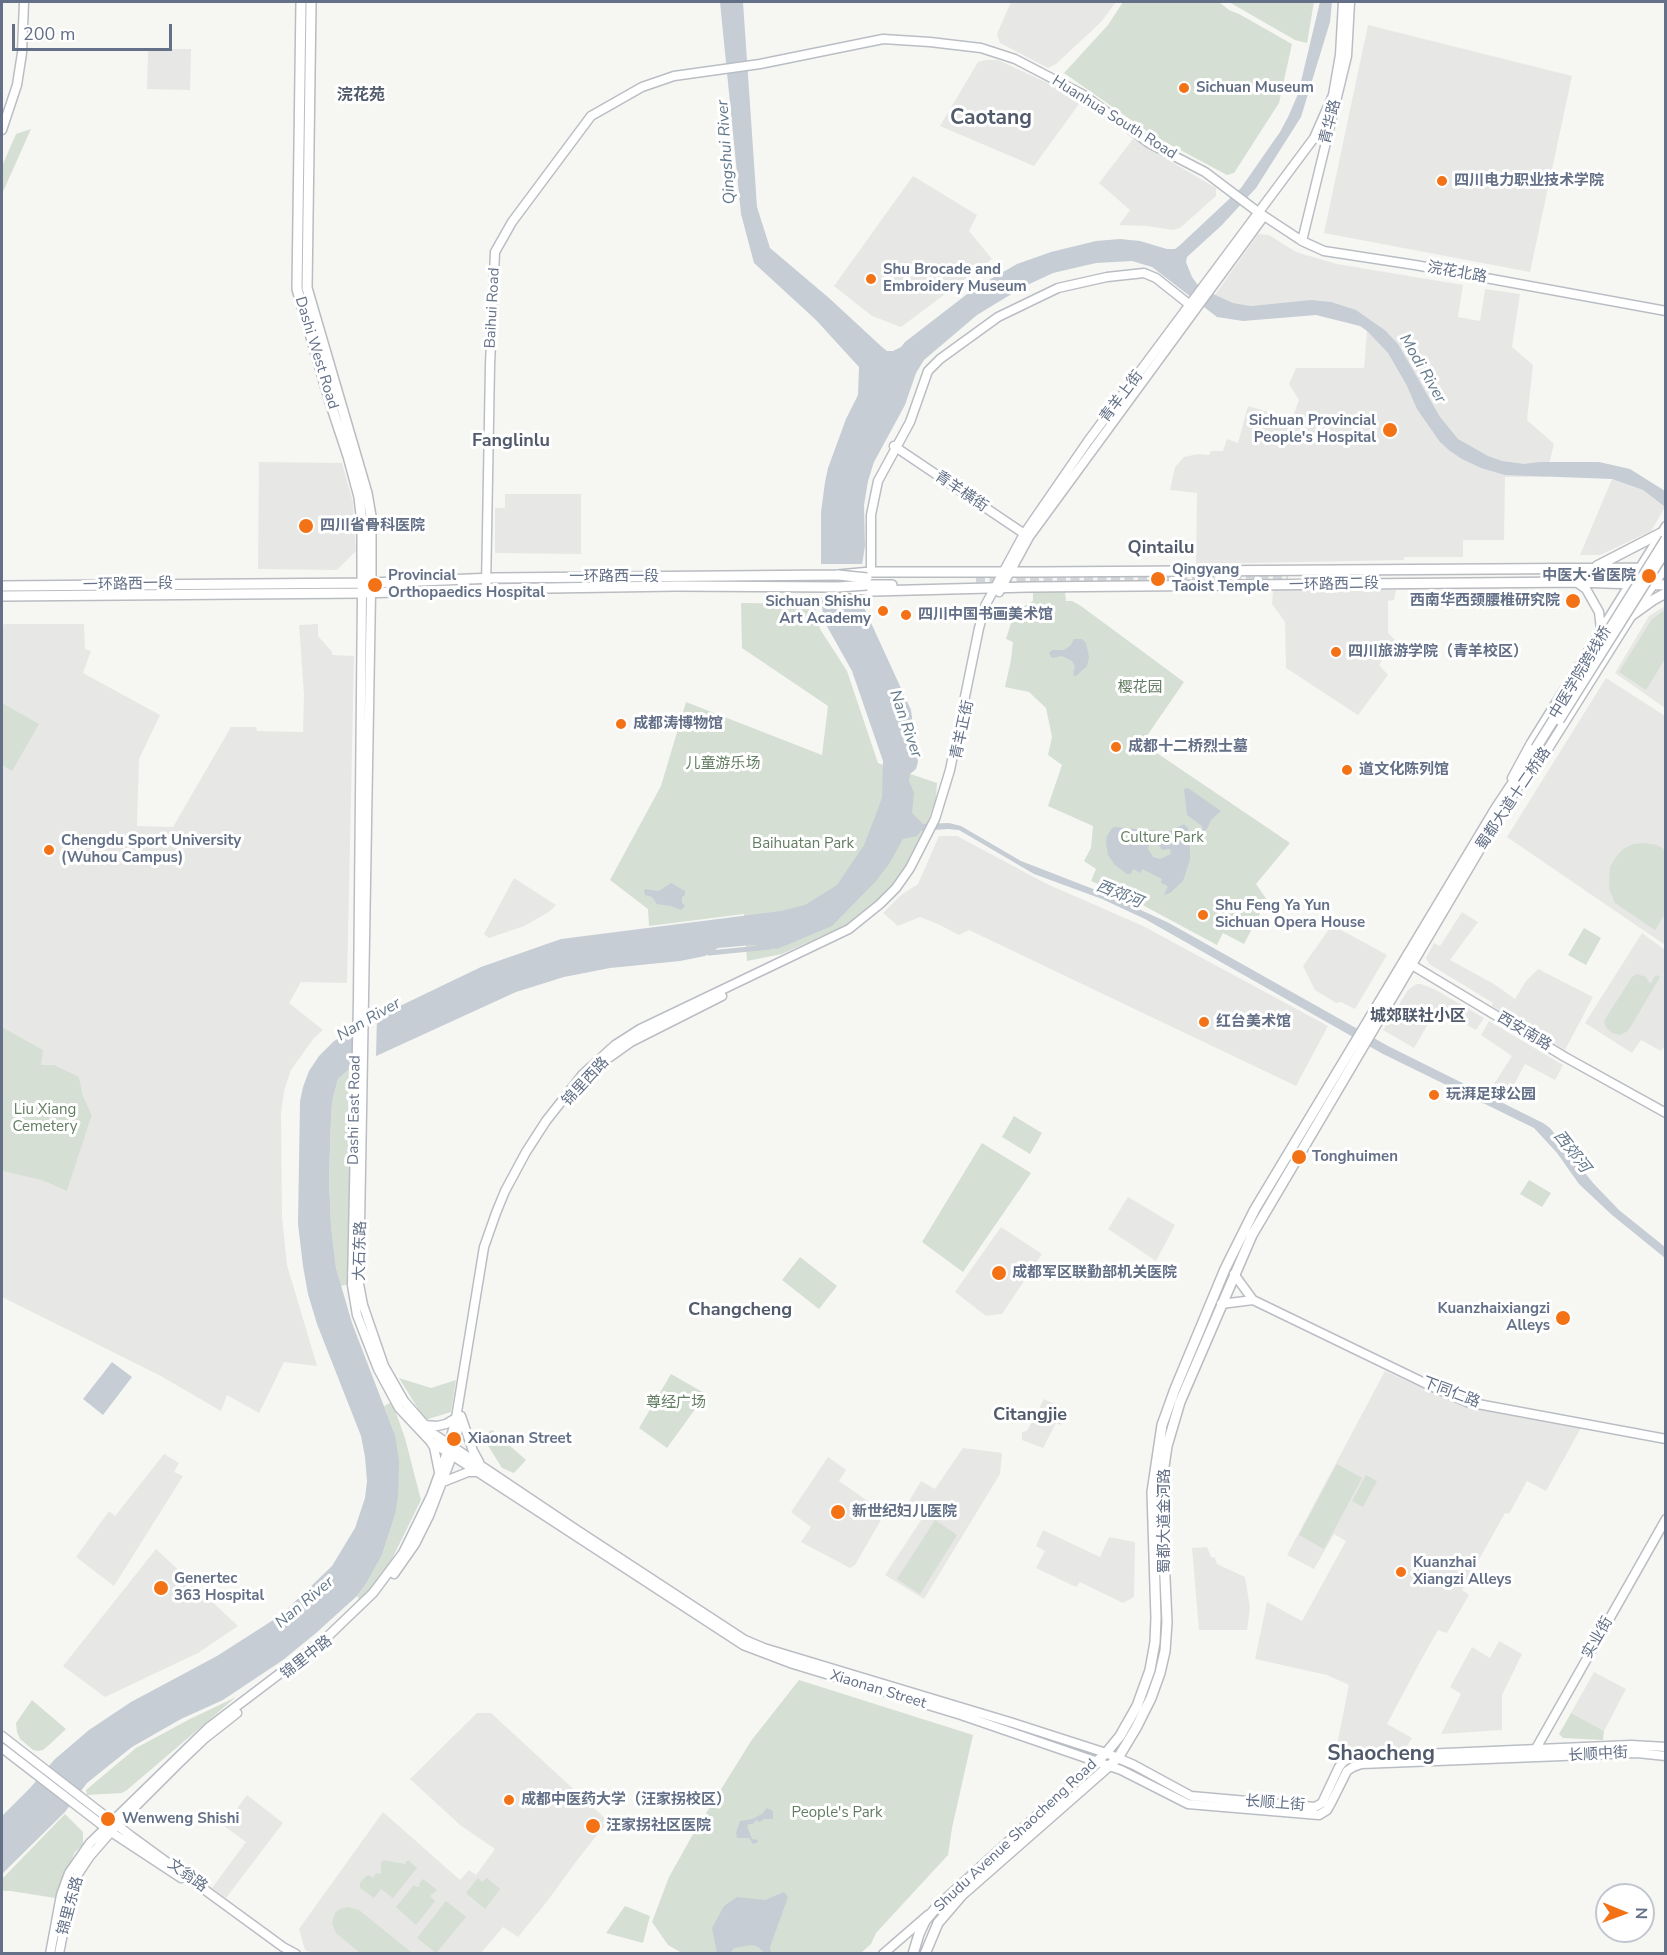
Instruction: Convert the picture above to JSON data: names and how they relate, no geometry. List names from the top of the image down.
{
  "streets": {
    "main road": [
      "Huanhua South Road",
      "青华路",
      "浣花北路",
      "Baihui Road",
      "Dashi West Road",
      "青羊上街",
      "青羊横街",
      "一环路西一段",
      "一环路西二段",
      "中医学院跨线桥",
      "青羊正街",
      "蜀都大道十二桥路",
      "西安南路",
      "锦里西路",
      "Dashi East Road",
      "大石东路",
      "下同仁路",
      "蜀都大道金河路",
      "实业街",
      "锦里中路",
      "Xiaonan Street",
      "长顺中街",
      "长顺上街",
      "Shudu Avenue Shaocheng Road",
      "文翁路",
      "锦里东路"
    ]
  },
  "crossings": [
    ["Huanhua South Road", "青华路"],
    ["Huanhua South Road", "浣花北路"],
    ["Huanhua South Road", "Baihui Road"],
    ["Huanhua South Road", "青羊上街"],
    ["青华路", "浣花北路"],
    ["青华路", "青羊上街"],
    ["浣花北路", "青羊上街"],
    ["Baihui Road", "一环路西一段"],
    ["Dashi West Road", "一环路西一段"],
    ["Dashi West Road", "Dashi East Road"],
    ["青羊上街", "青羊横街"],
    ["青羊上街", "一环路西二段"],
    ["青羊上街", "青羊正街"],
    ["一环路西一段", "Dashi East Road"],
    ["一环路西二段", "青羊正街"],
    ["一环路西二段", "蜀都大道十二桥路"],
    ["中医学院跨线桥", "蜀都大道十二桥路"],
    ["青羊正街", "锦里西路"],
    ["蜀都大道十二桥路", "西安南路"],
    ["蜀都大道十二桥路", "蜀都大道金河路"],
    ["锦里西路", "Dashi East Road"],
    ["锦里西路", "大石东路"],
    ["锦里西路", "锦里中路"],
    ["锦里西路", "Xiaonan Street"],
    ["Dashi East Road", "大石东路"],
    ["Dashi East Road", "锦里中路"],
    ["Dashi East Road", "Xiaonan Street"],
    ["大石东路", "锦里中路"],
    ["大石东路", "Xiaonan Street"],
    ["下同仁路", "蜀都大道金河路"],
    ["蜀都大道金河路", "Xiaonan Street"],
    ["蜀都大道金河路", "长顺上街"],
    ["蜀都大道金河路", "Shudu Avenue Shaocheng Road"],
    ["实业街", "长顺中街"],
    ["实业街", "长顺上街"],
    ["锦里中路", "Xiaonan Street"],
    ["锦里中路", "文翁路"],
    ["锦里中路", "锦里东路"],
    ["Xiaonan Street", "长顺上街"],
    ["Xiaonan Street", "Shudu Avenue Shaocheng Road"],
    ["长顺中街", "长顺上街"],
    ["长顺上街", "Shudu Avenue Shaocheng Road"],
    ["文翁路", "锦里东路"]
  ],
  "districts": [
    "浣花苑",
    "Caotang",
    "Fanglinlu",
    "Qintailu",
    "城郊联社小区",
    "Changcheng",
    "Citangjie",
    "Shaocheng"
  ],
  "water": [
    "Qingshui River",
    "Modi River",
    "Nan River",
    "西郊河"
  ],
  "parks": [
    "樱花园",
    "儿童游乐场",
    "Culture Park",
    "Baihuatan Park",
    "Liu Xiang Cemetery",
    "尊经广场",
    "People's Park"
  ],
  "places": [
    "Sichuan Museum",
    "四川电力职业技术学院",
    "Shu Brocade and Embroidery Museum",
    "Sichuan Provincial People's Hospital",
    "四川省骨科医院",
    "中医大·省医院",
    "Qingyang Taoist Temple",
    "Provincial Orthopaedics Hospital",
    "西南华西颈腰椎研究院",
    "Sichuan Shishu Art Academy",
    "四川中国书画美术馆",
    "四川旅游学院（青羊校区）",
    "成都涛博物馆",
    "成都十二桥烈士墓",
    "道文化陈列馆",
    "Chengdu Sport University (Wuhou Campus)",
    "Shu Feng Ya Yun Sichuan Opera House",
    "红台美术馆",
    "玩湃足球公园",
    "Tonghuimen",
    "成都军区联勤部机关医院",
    "Kuanzhaixiangzi Alleys",
    "Xiaonan Street",
    "新世纪妇儿医院",
    "Kuanzhai Xiangzi Alleys",
    "Genertec 363 Hospital",
    "成都中医药大学（汪家拐校区）",
    "Wenweng Shishi",
    "汪家拐社区医院"
  ],
  "scale_bar": "200 m",
  "north": "right"
}
